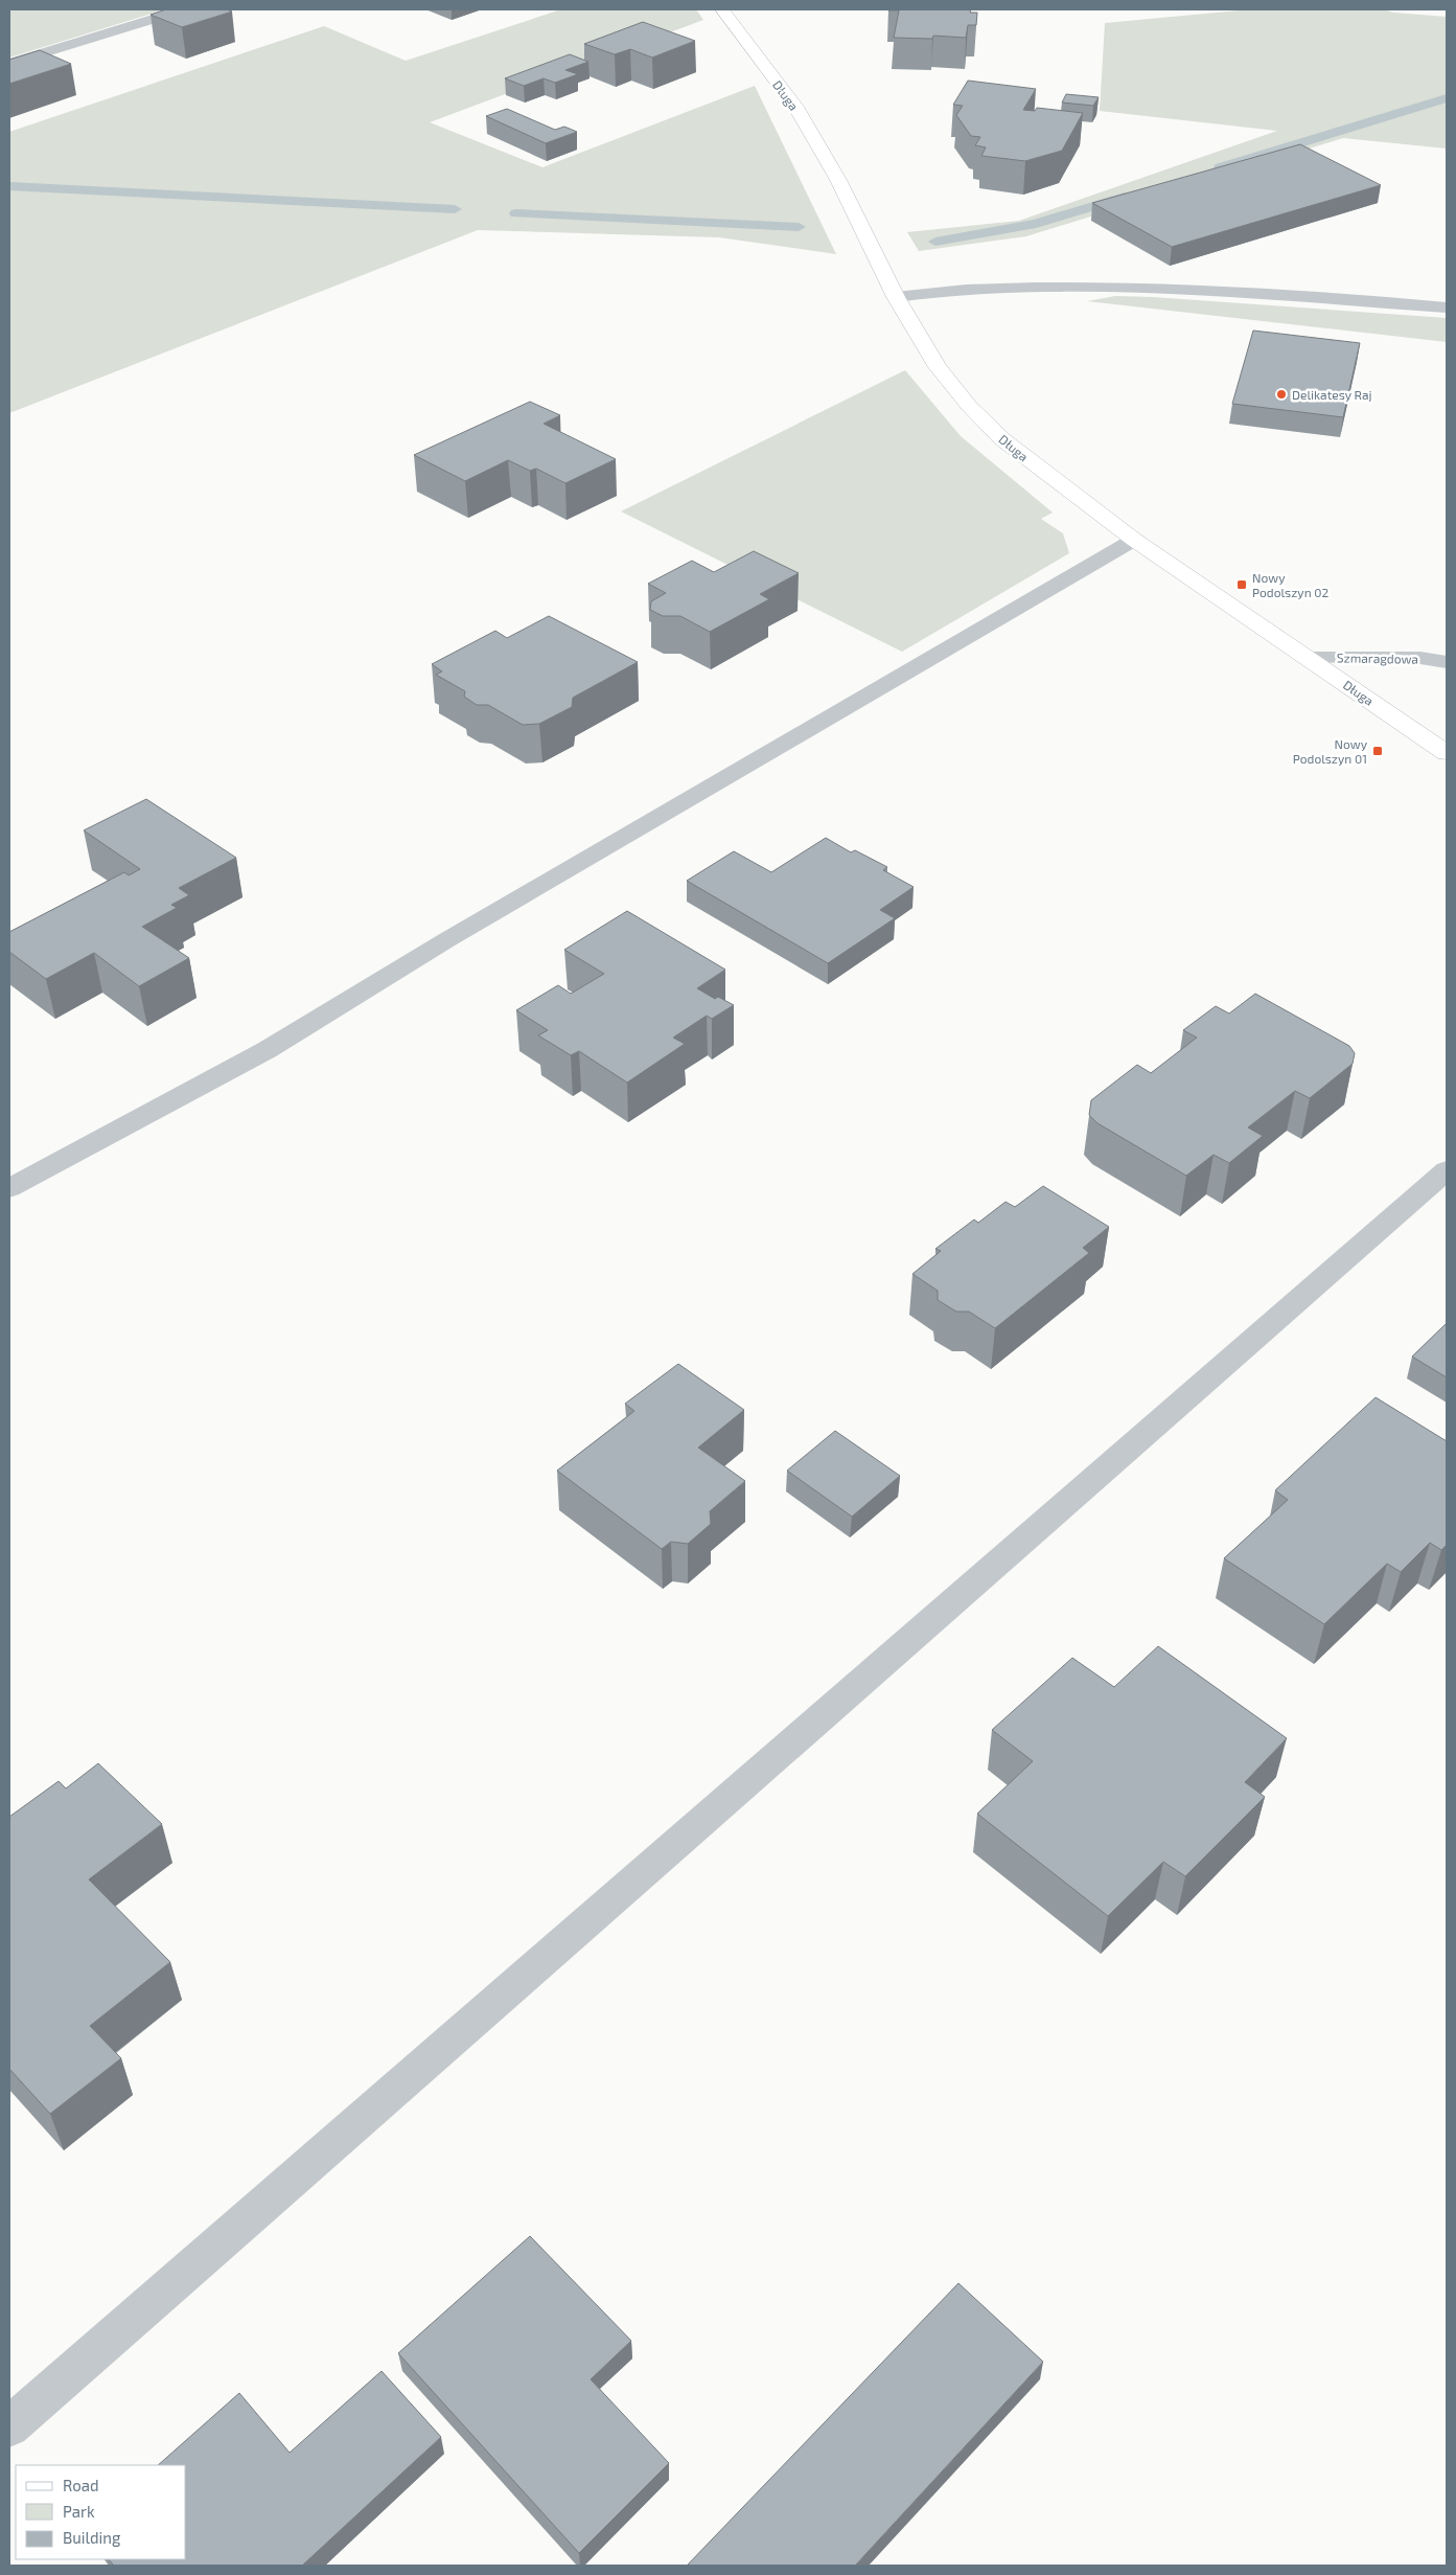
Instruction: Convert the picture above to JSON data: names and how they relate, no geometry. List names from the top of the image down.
{
  "streets": {
    "street": ["Długa", "Szmaragdowa"]
  },
  "crossings": [
    ["Długa", "Szmaragdowa"]
  ],
  "places": {
    "other": ["Delikatesy Raj"],
    "transit": ["Nowy Podolszyn 02", "Nowy Podolszyn 01"]
  },
  "legend": ["Road", "Park", "Building"]
}
